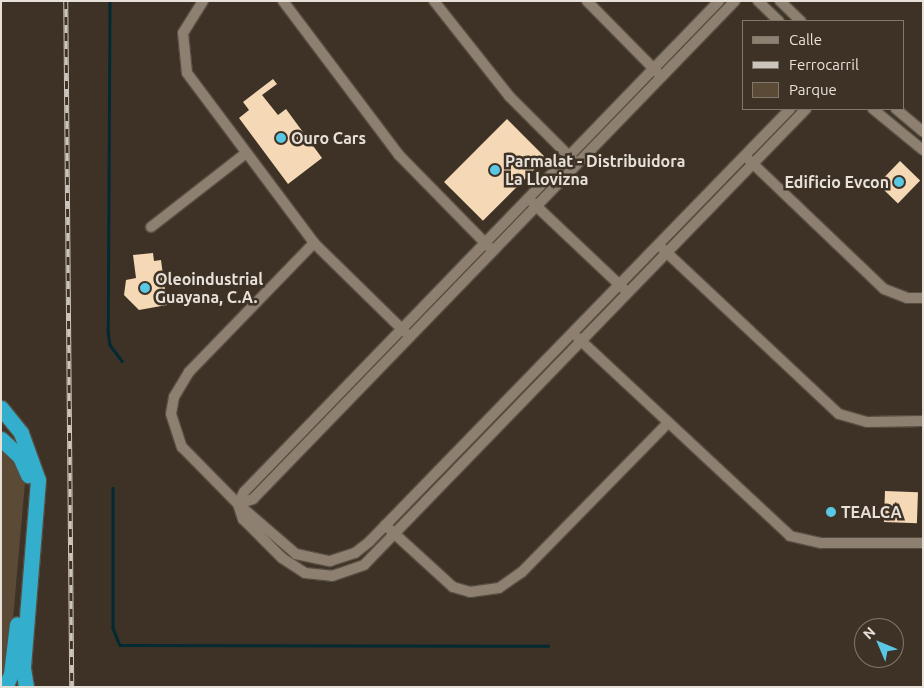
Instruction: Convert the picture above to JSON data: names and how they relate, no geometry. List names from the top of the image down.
{
  "places": [
    "Ouro Cars",
    "Parmalat - Distribuidora La Llovizna",
    "Edificio Evcon",
    "Oleoindustrial Guayana, C.A.",
    "TEALCA"
  ],
  "legend": ["Calle", "Ferrocarril", "Parque"],
  "north": "top left"
}
